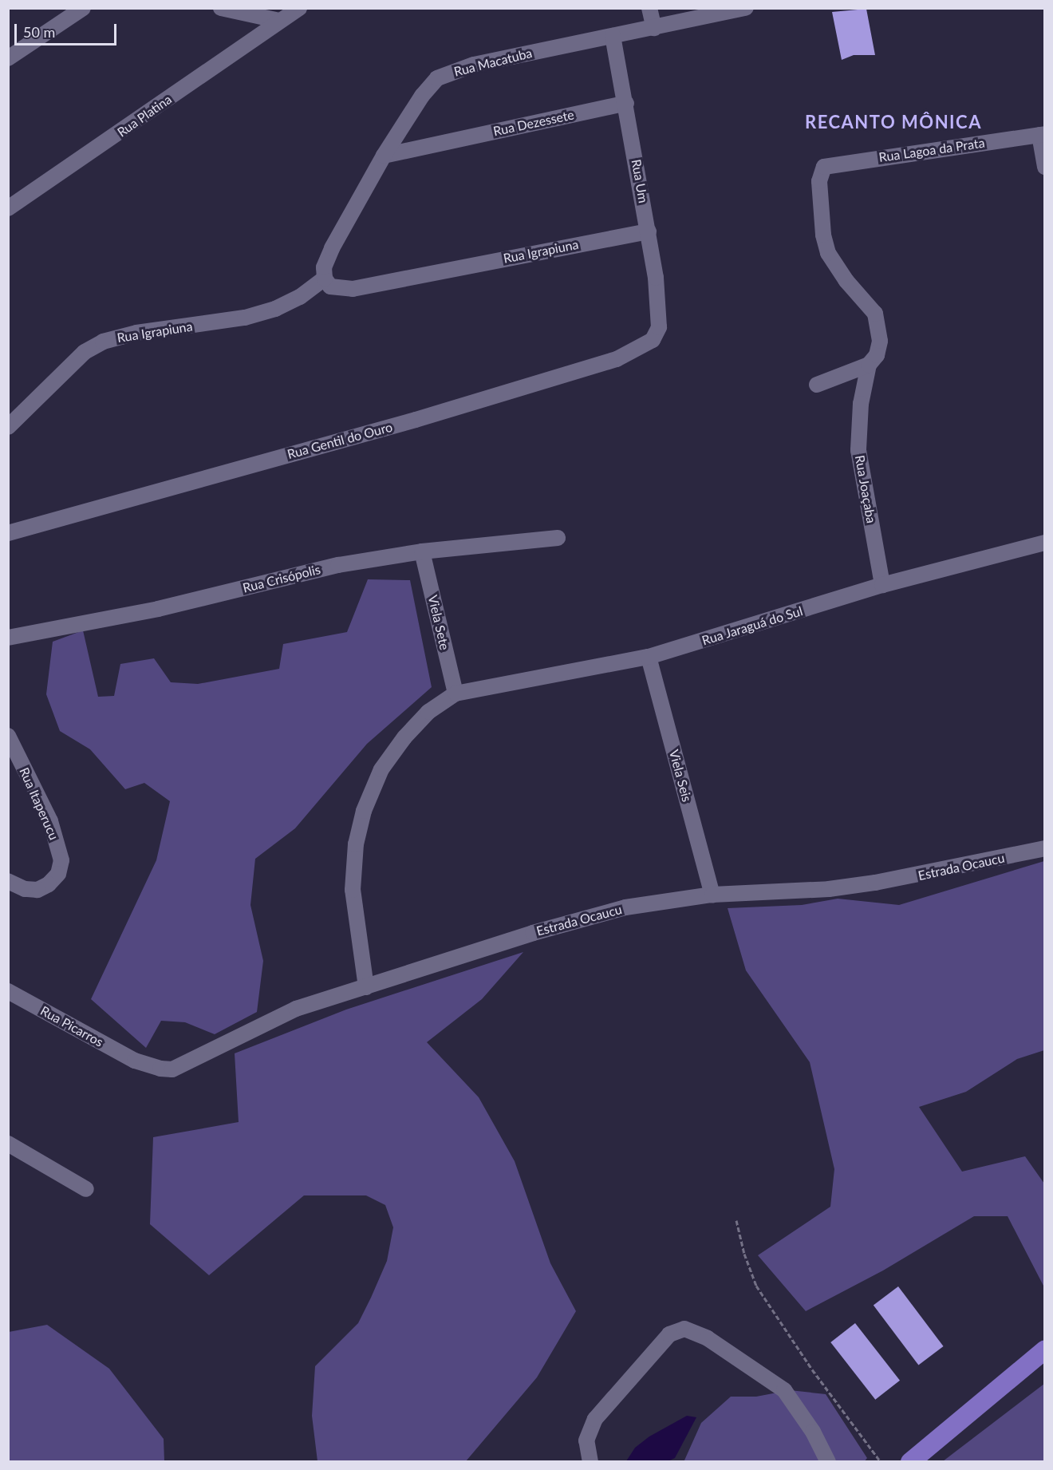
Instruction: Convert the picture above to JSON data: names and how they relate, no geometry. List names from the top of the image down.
{
  "streets": {
    "street": [
      "Rua Macatuba",
      "Rua Platina",
      "Rua Dezessete",
      "Rua Lagoa da Prata",
      "Rua Um",
      "Rua Igrapiuna",
      "Rua Gentil do Ouro",
      "Rua Joaçaba",
      "Rua Crisópolis",
      "Viela Sete",
      "Rua Jaraguá do Sul",
      "Viela Seis",
      "Rua Itaperucu",
      "Estrada Ocaucu",
      "Rua Picarros"
    ]
  },
  "crossings": [
    ["Rua Macatuba", "Rua Dezessete"],
    ["Rua Macatuba", "Rua Um"],
    ["Rua Macatuba", "Rua Igrapiuna"],
    ["Rua Dezessete", "Rua Um"],
    ["Rua Lagoa da Prata", "Rua Joaçaba"],
    ["Rua Um", "Rua Igrapiuna"],
    ["Rua Um", "Rua Gentil do Ouro"],
    ["Rua Joaçaba", "Rua Jaraguá do Sul"],
    ["Rua Crisópolis", "Viela Sete"],
    ["Viela Sete", "Rua Jaraguá do Sul"],
    ["Rua Jaraguá do Sul", "Viela Seis"],
    ["Viela Seis", "Estrada Ocaucu"],
    ["Estrada Ocaucu", "Rua Picarros"]
  ],
  "districts": ["RECANTO MÔNICA"],
  "scale_bar": "50 m"
}
